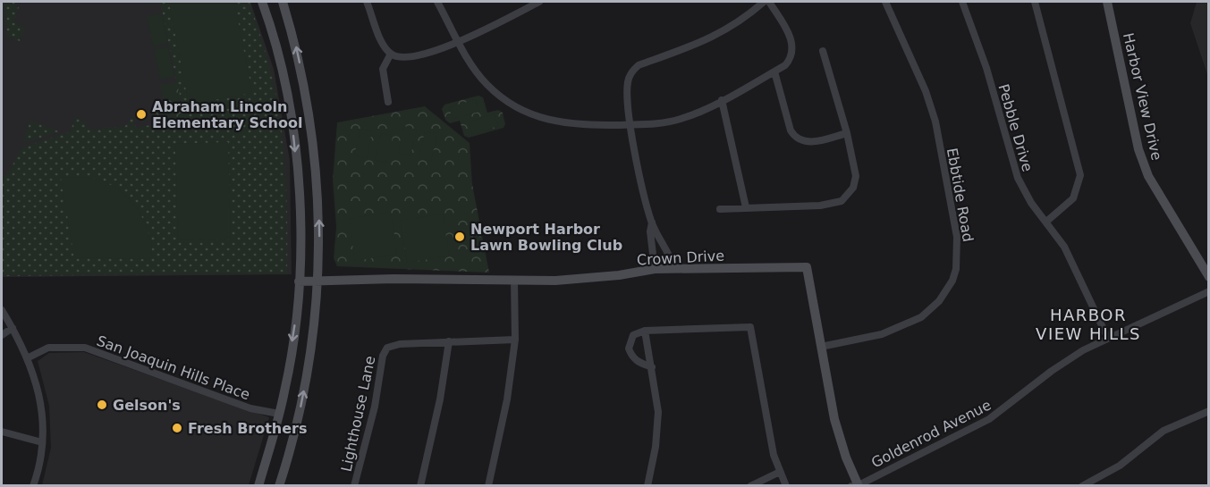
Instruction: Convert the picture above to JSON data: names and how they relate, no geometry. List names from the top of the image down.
{
  "streets": {
    "street": [
      "Harbor View Drive",
      "Pebble Drive",
      "Ebbtide Road",
      "Crown Drive",
      "San Joaquin Hills Place",
      "Lighthouse Lane",
      "Goldenrod Avenue"
    ]
  },
  "crossings": [
    ["Pebble Drive", "Goldenrod Avenue"],
    ["Ebbtide Road", "Crown Drive"],
    ["Crown Drive", "Goldenrod Avenue"]
  ],
  "districts": ["HARBOR VIEW HILLS"],
  "places": [
    "Abraham Lincoln Elementary School",
    "Newport Harbor Lawn Bowling Club",
    "Gelson's",
    "Fresh Brothers"
  ]
}
